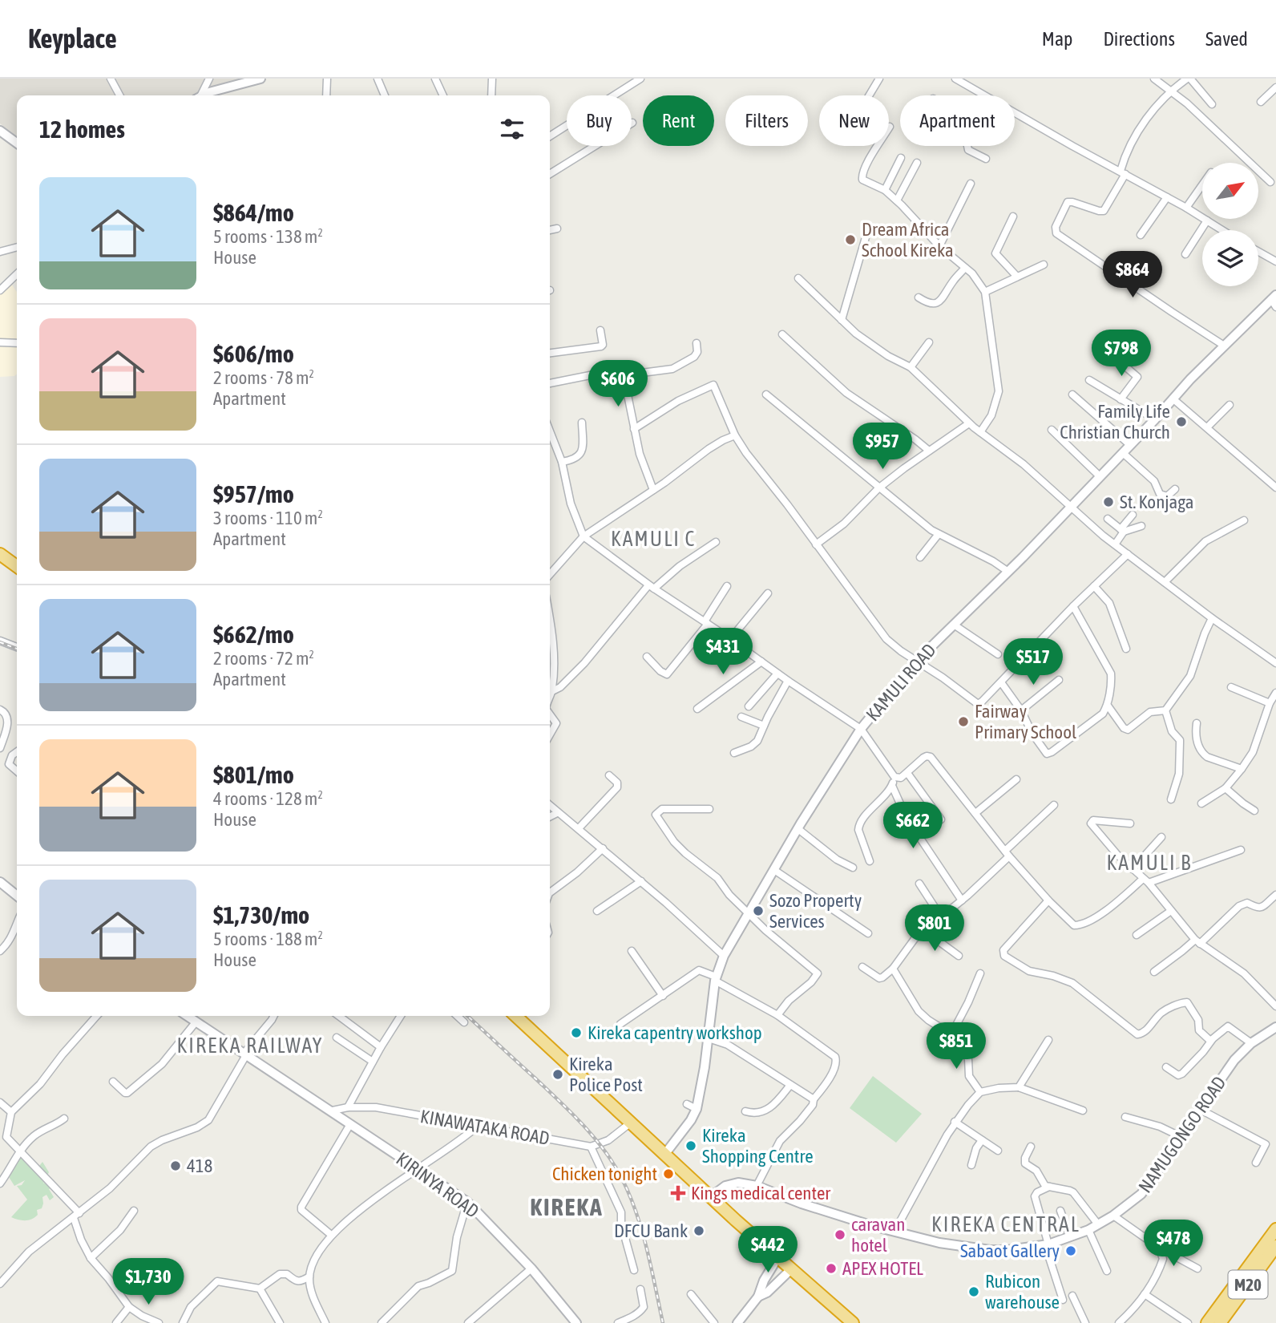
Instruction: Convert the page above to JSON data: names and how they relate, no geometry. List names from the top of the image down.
{
  "streets": {
    "highway": ["M20"],
    "street": [
      "KAMULI ROAD",
      "KINAWATAKA ROAD",
      "NAMUGONGO ROAD",
      "KIRINYA ROAD"
    ]
  },
  "crossings": [
    ["KINAWATAKA ROAD", "KIRINYA ROAD"]
  ],
  "districts": [
    "KAMULI C",
    "KAMULI B",
    "KIREKA RAILWAY",
    "KIREKA",
    "KIREKA CENTRAL"
  ],
  "places": {
    "other": [
      "Dream Africa School Kireka",
      "Family Life Christian Church",
      "St. Konjaga",
      "Fairway Primary School",
      "Sozo Property Services",
      "Kireka capentry workshop",
      "Kireka Police Post",
      "Kireka Shopping Centre",
      "418",
      "Chicken tonight",
      "DFCU Bank",
      "caravan hotel",
      "Sabaot Gallery",
      "APEX HOTEL",
      "Rubicon warehouse"
    ],
    "health": ["Kings medical center"]
  },
  "north": "top right",
  "page": {
    "header": "Keyplace",
    "nav": ["Map", "Directions", "Saved"],
    "chip": [
      "Buy",
      "Rent",
      "Filters",
      "New",
      "Apartment"
    ],
    "heading": "12 homes",
    "list": [
      {
        "name": "$864/mo",
        "note": "5 rooms · 138 m² · House"
      },
      {
        "name": "$606/mo",
        "note": "2 rooms · 78 m² · Apartment"
      },
      {
        "name": "$957/mo",
        "note": "3 rooms · 110 m² · Apartment"
      },
      {
        "name": "$662/mo",
        "note": "2 rooms · 72 m² · Apartment"
      },
      {
        "name": "$801/mo",
        "note": "4 rooms · 128 m² · House"
      },
      {
        "name": "$1,730/mo",
        "note": "5 rooms · 188 m² · House"
      }
    ],
    "price": [
      "$864",
      "$798",
      "$606",
      "$957",
      "$431",
      "$517",
      "$662",
      "$801",
      "$851",
      "$478",
      "$442",
      "$1,730"
    ]
  }
}
